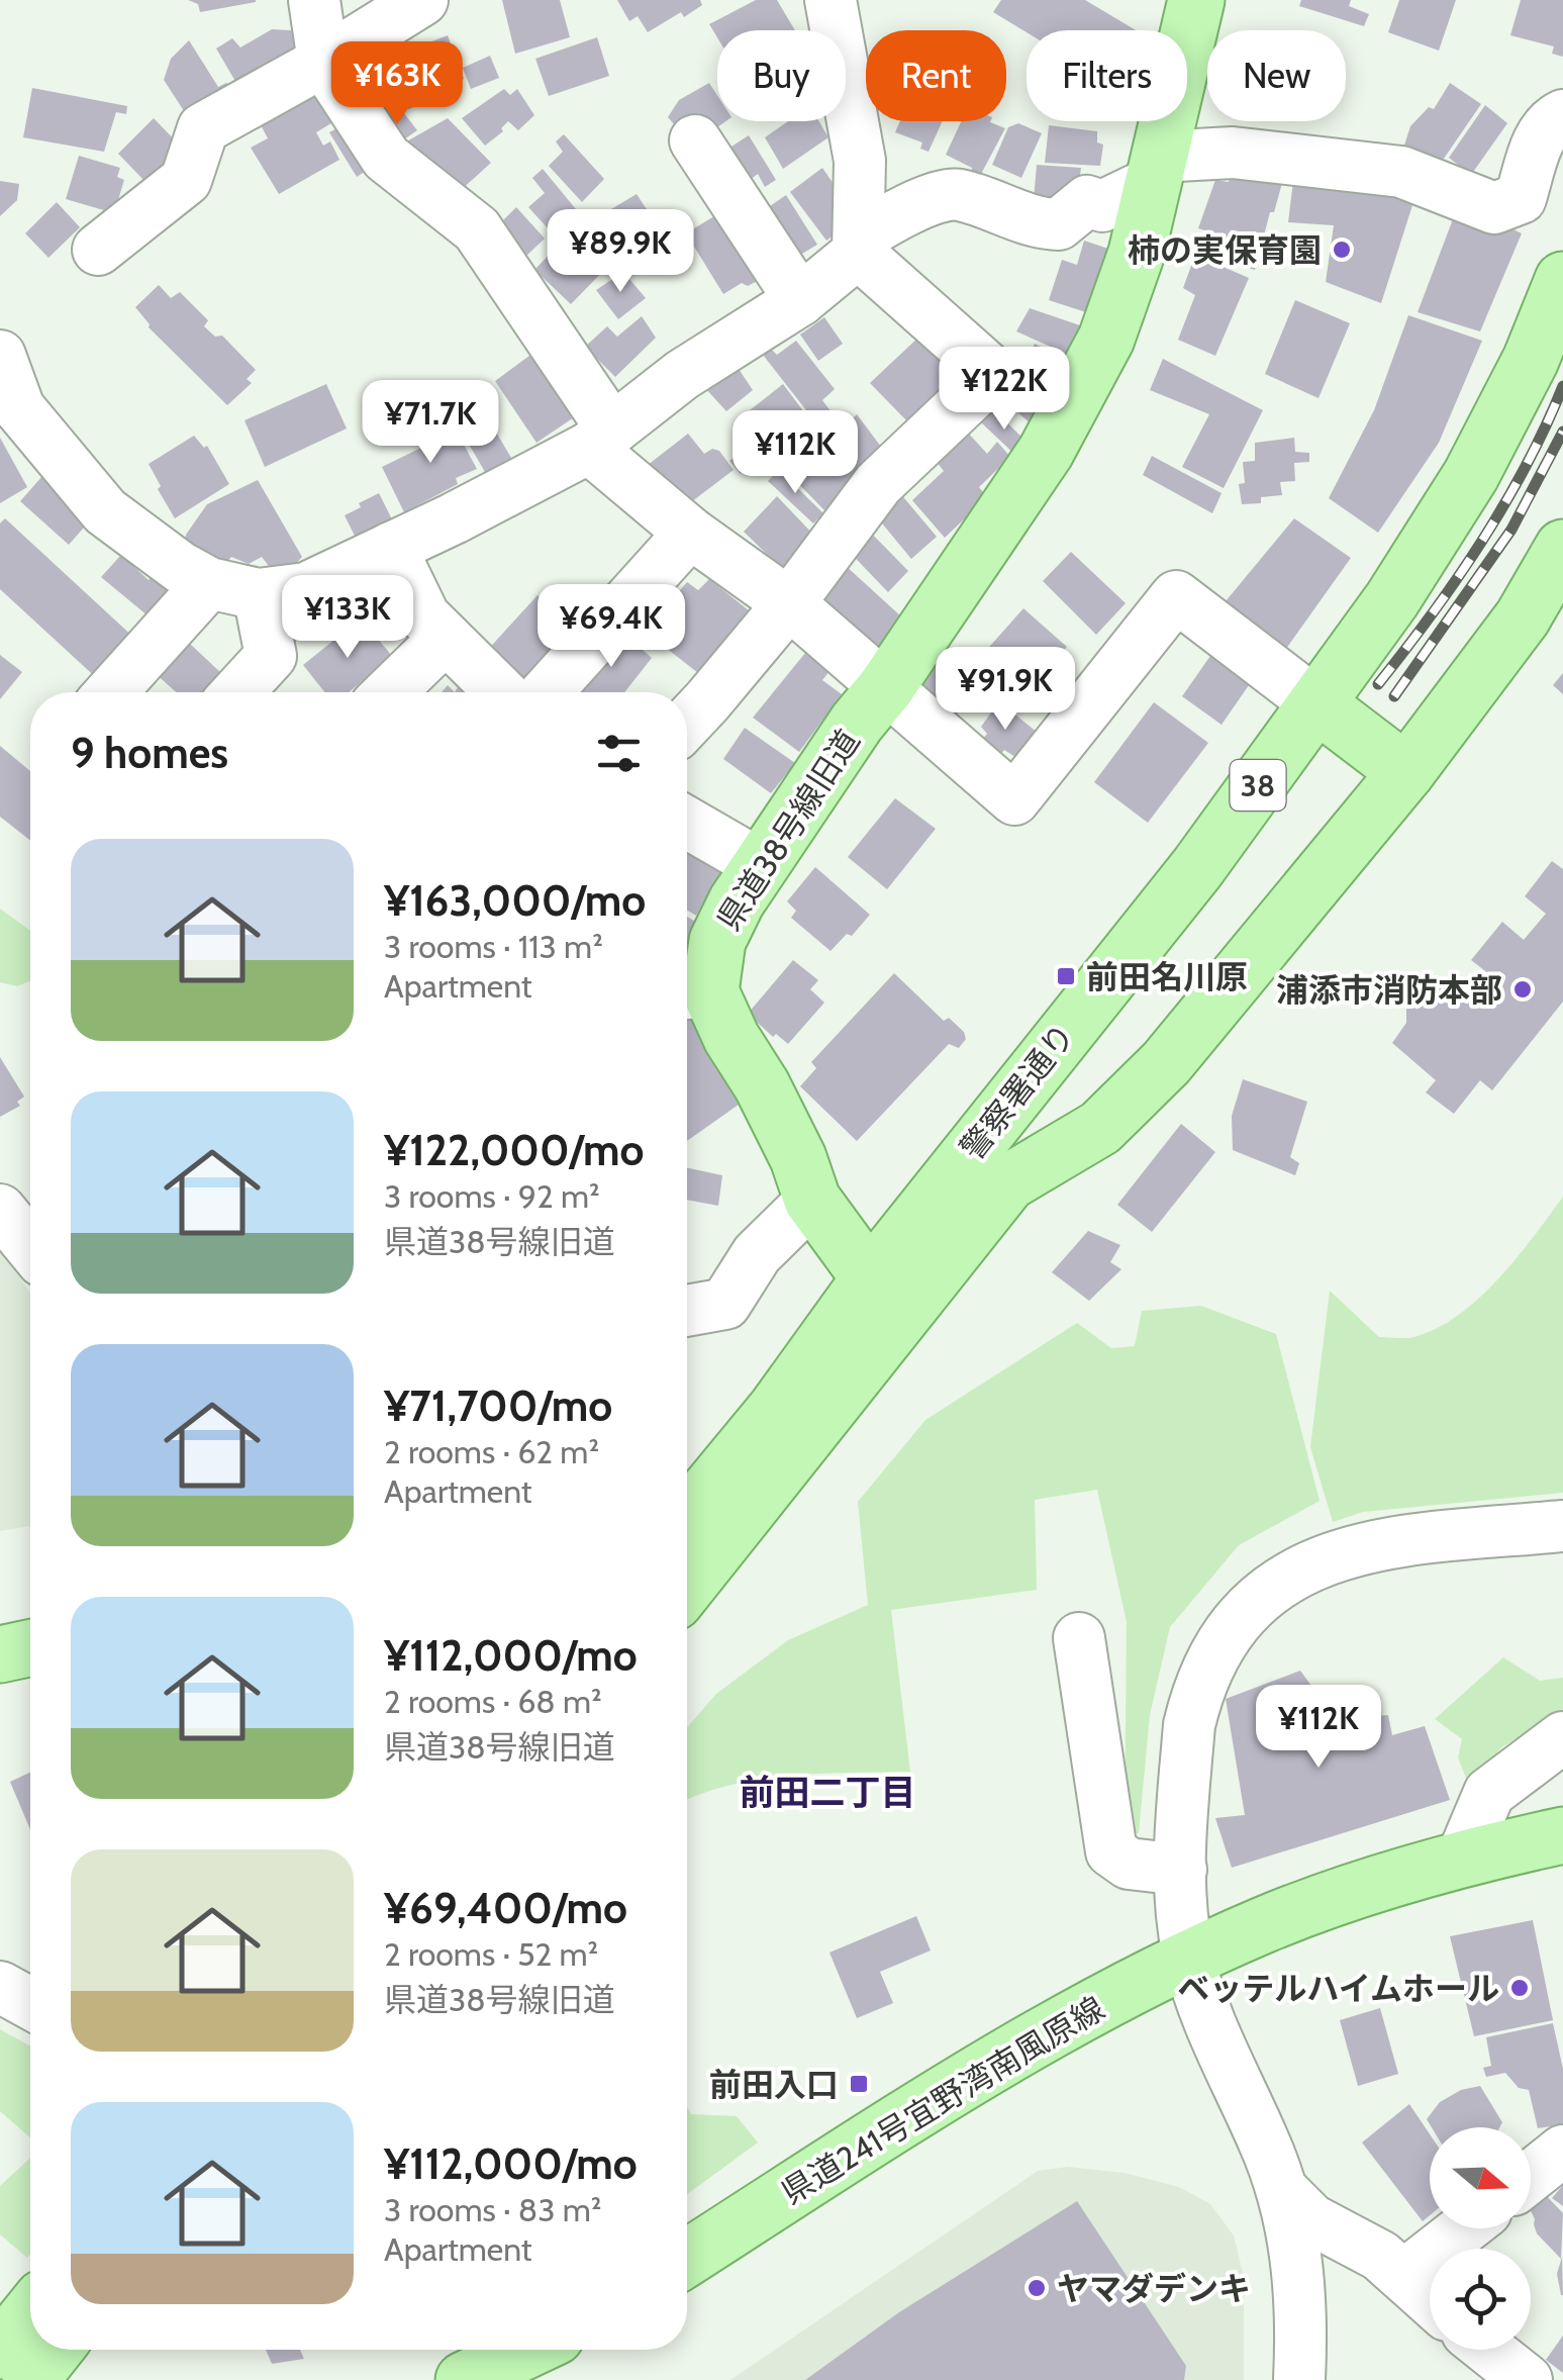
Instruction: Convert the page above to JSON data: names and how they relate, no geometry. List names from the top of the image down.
{
  "streets": {
    "main road": [
      "38",
      "県道38号線旧道",
      "警察署通り",
      "県道241号宜野湾南風原線"
    ]
  },
  "crossings": [
    ["県道38号線旧道", "警察署通り"]
  ],
  "districts": ["前田二丁目"],
  "places": {
    "other": [
      "柿の実保育園",
      "浦添市消防本部",
      "ベッテルハイムホール",
      "ヤマダデンキ"
    ],
    "transit": ["前田名川原", "前田入口"]
  },
  "north": "right",
  "page": {
    "chip": [
      "Buy",
      "Rent",
      "Filters",
      "New"
    ],
    "price": [
      "¥163K",
      "¥89.9K",
      "¥122K",
      "¥71.7K",
      "¥112K",
      "¥133K",
      "¥69.4K",
      "¥91.9K",
      "¥112K"
    ],
    "heading": "9 homes",
    "list": [
      {
        "name": "¥163,000/mo",
        "note": "3 rooms · 113 m² · Apartment"
      },
      {
        "name": "¥122,000/mo",
        "note": "3 rooms · 92 m² · 県道38号線旧道"
      },
      {
        "name": "¥71,700/mo",
        "note": "2 rooms · 62 m² · Apartment"
      },
      {
        "name": "¥112,000/mo",
        "note": "2 rooms · 68 m² · 県道38号線旧道"
      },
      {
        "name": "¥69,400/mo",
        "note": "2 rooms · 52 m² · 県道38号線旧道"
      },
      {
        "name": "¥112,000/mo",
        "note": "3 rooms · 83 m² · Apartment"
      }
    ]
  }
}
